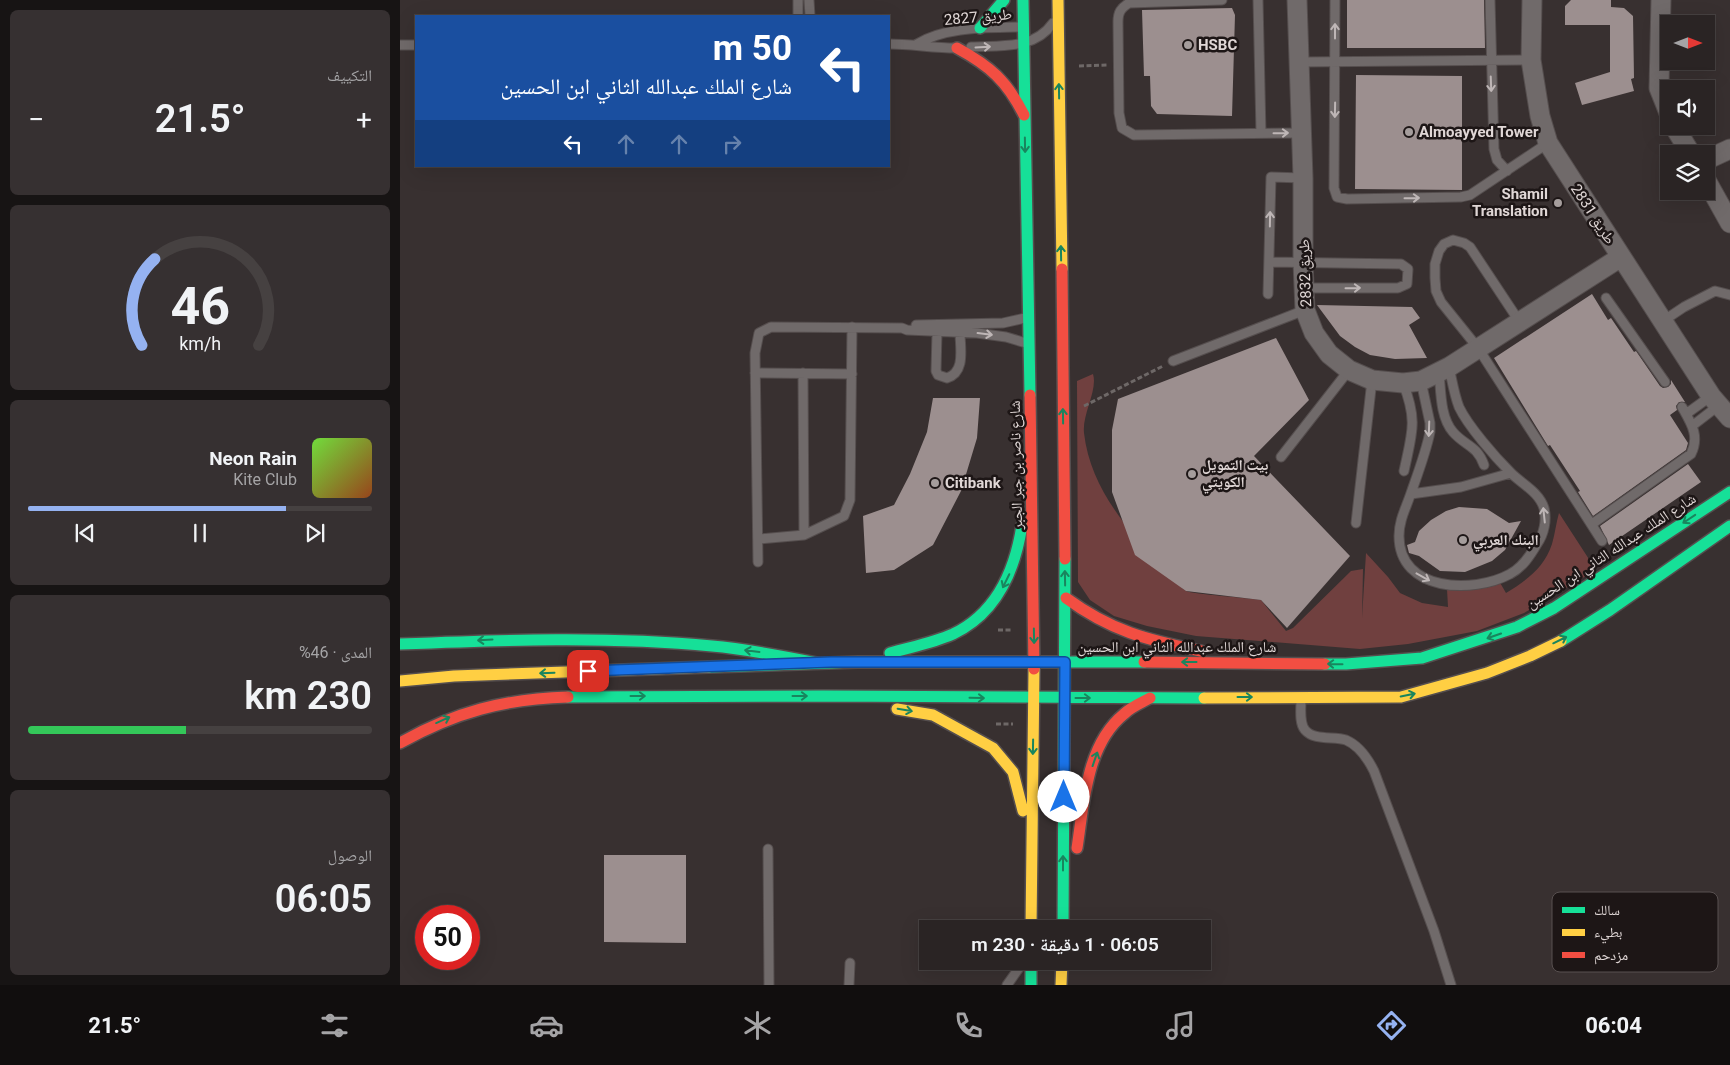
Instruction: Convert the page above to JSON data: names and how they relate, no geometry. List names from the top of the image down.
{
  "streets": {
    "main road": ["شارع ناصر بن جبر الجبر", "شارع الملك عبدالله الثاني ابن الحسين"],
    "street": ["طريق 2831", "طريق 2832"],
    "lane": ["طريق 2827"]
  },
  "crossings": [
    ["طريق 2827", "شارع ناصر بن جبر الجبر"],
    ["شارع ناصر بن جبر الجبر", "شارع الملك عبدالله الثاني ابن الحسين"]
  ],
  "places": [
    "HSBC",
    "Almoayyed Tower",
    "Shamil Translation",
    "بيت التمويل الكويتي",
    "Citibank",
    "البنك العربي"
  ],
  "legend": ["سالك", "بطيء", "مزدحم"],
  "north": "right",
  "page": {
    "tile": [
      "التكييف",
      ["المدى · 46%", "230 km"],
      ["الوصول", "06:05"]
    ],
    "turn": ["50 m", "شارع الملك عبدالله الثاني ابن الحسين"],
    "heat": ["−", "21.5°", "+"],
    "song": ["Neon Rain", "Kite Club"],
    "limit": "50",
    "trip": "06:05 · 1 دقيقة · 230 m",
    "tabs": ["06:04", "21.5°"],
    "gauge": ["46", "km/h"]
  }
}
